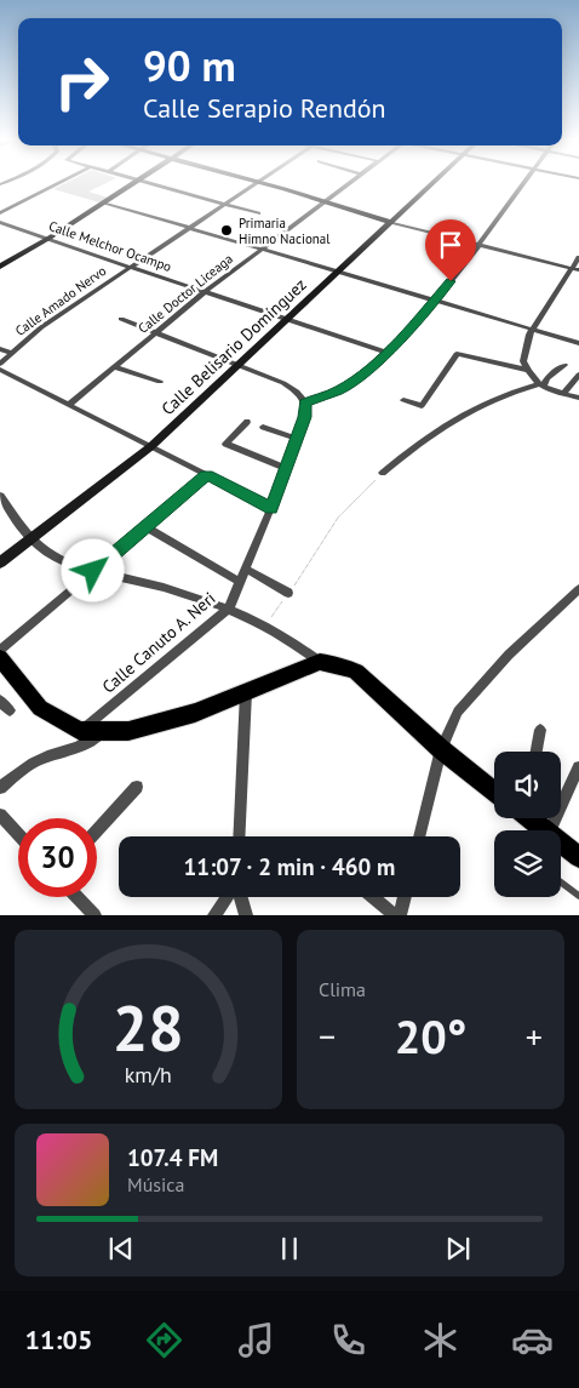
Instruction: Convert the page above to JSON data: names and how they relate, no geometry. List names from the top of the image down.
{
  "streets": {
    "street": [
      "Calle Melchor Ocampo",
      "Calle Doctor Liceaga",
      "Calle Amado Nervo",
      "Calle Belisario Domínguez",
      "Calle Canuto A. Neri"
    ]
  },
  "crossings": [
    ["Calle Melchor Ocampo", "Calle Doctor Liceaga"],
    ["Calle Melchor Ocampo", "Calle Amado Nervo"],
    ["Calle Melchor Ocampo", "Calle Belisario Domínguez"]
  ],
  "places": ["Primaria Himno Nacional"],
  "page": {
    "turn": ["90 m", "Calle Serapio Rendón"],
    "limit": "30",
    "trip": "11:07 · 2 min · 460 m",
    "tile": "Clima",
    "heat": ["−", "20°", "+"],
    "song": ["107.4 FM", "Música"],
    "tabs": "11:05",
    "gauge": ["28", "km/h"]
  }
}
